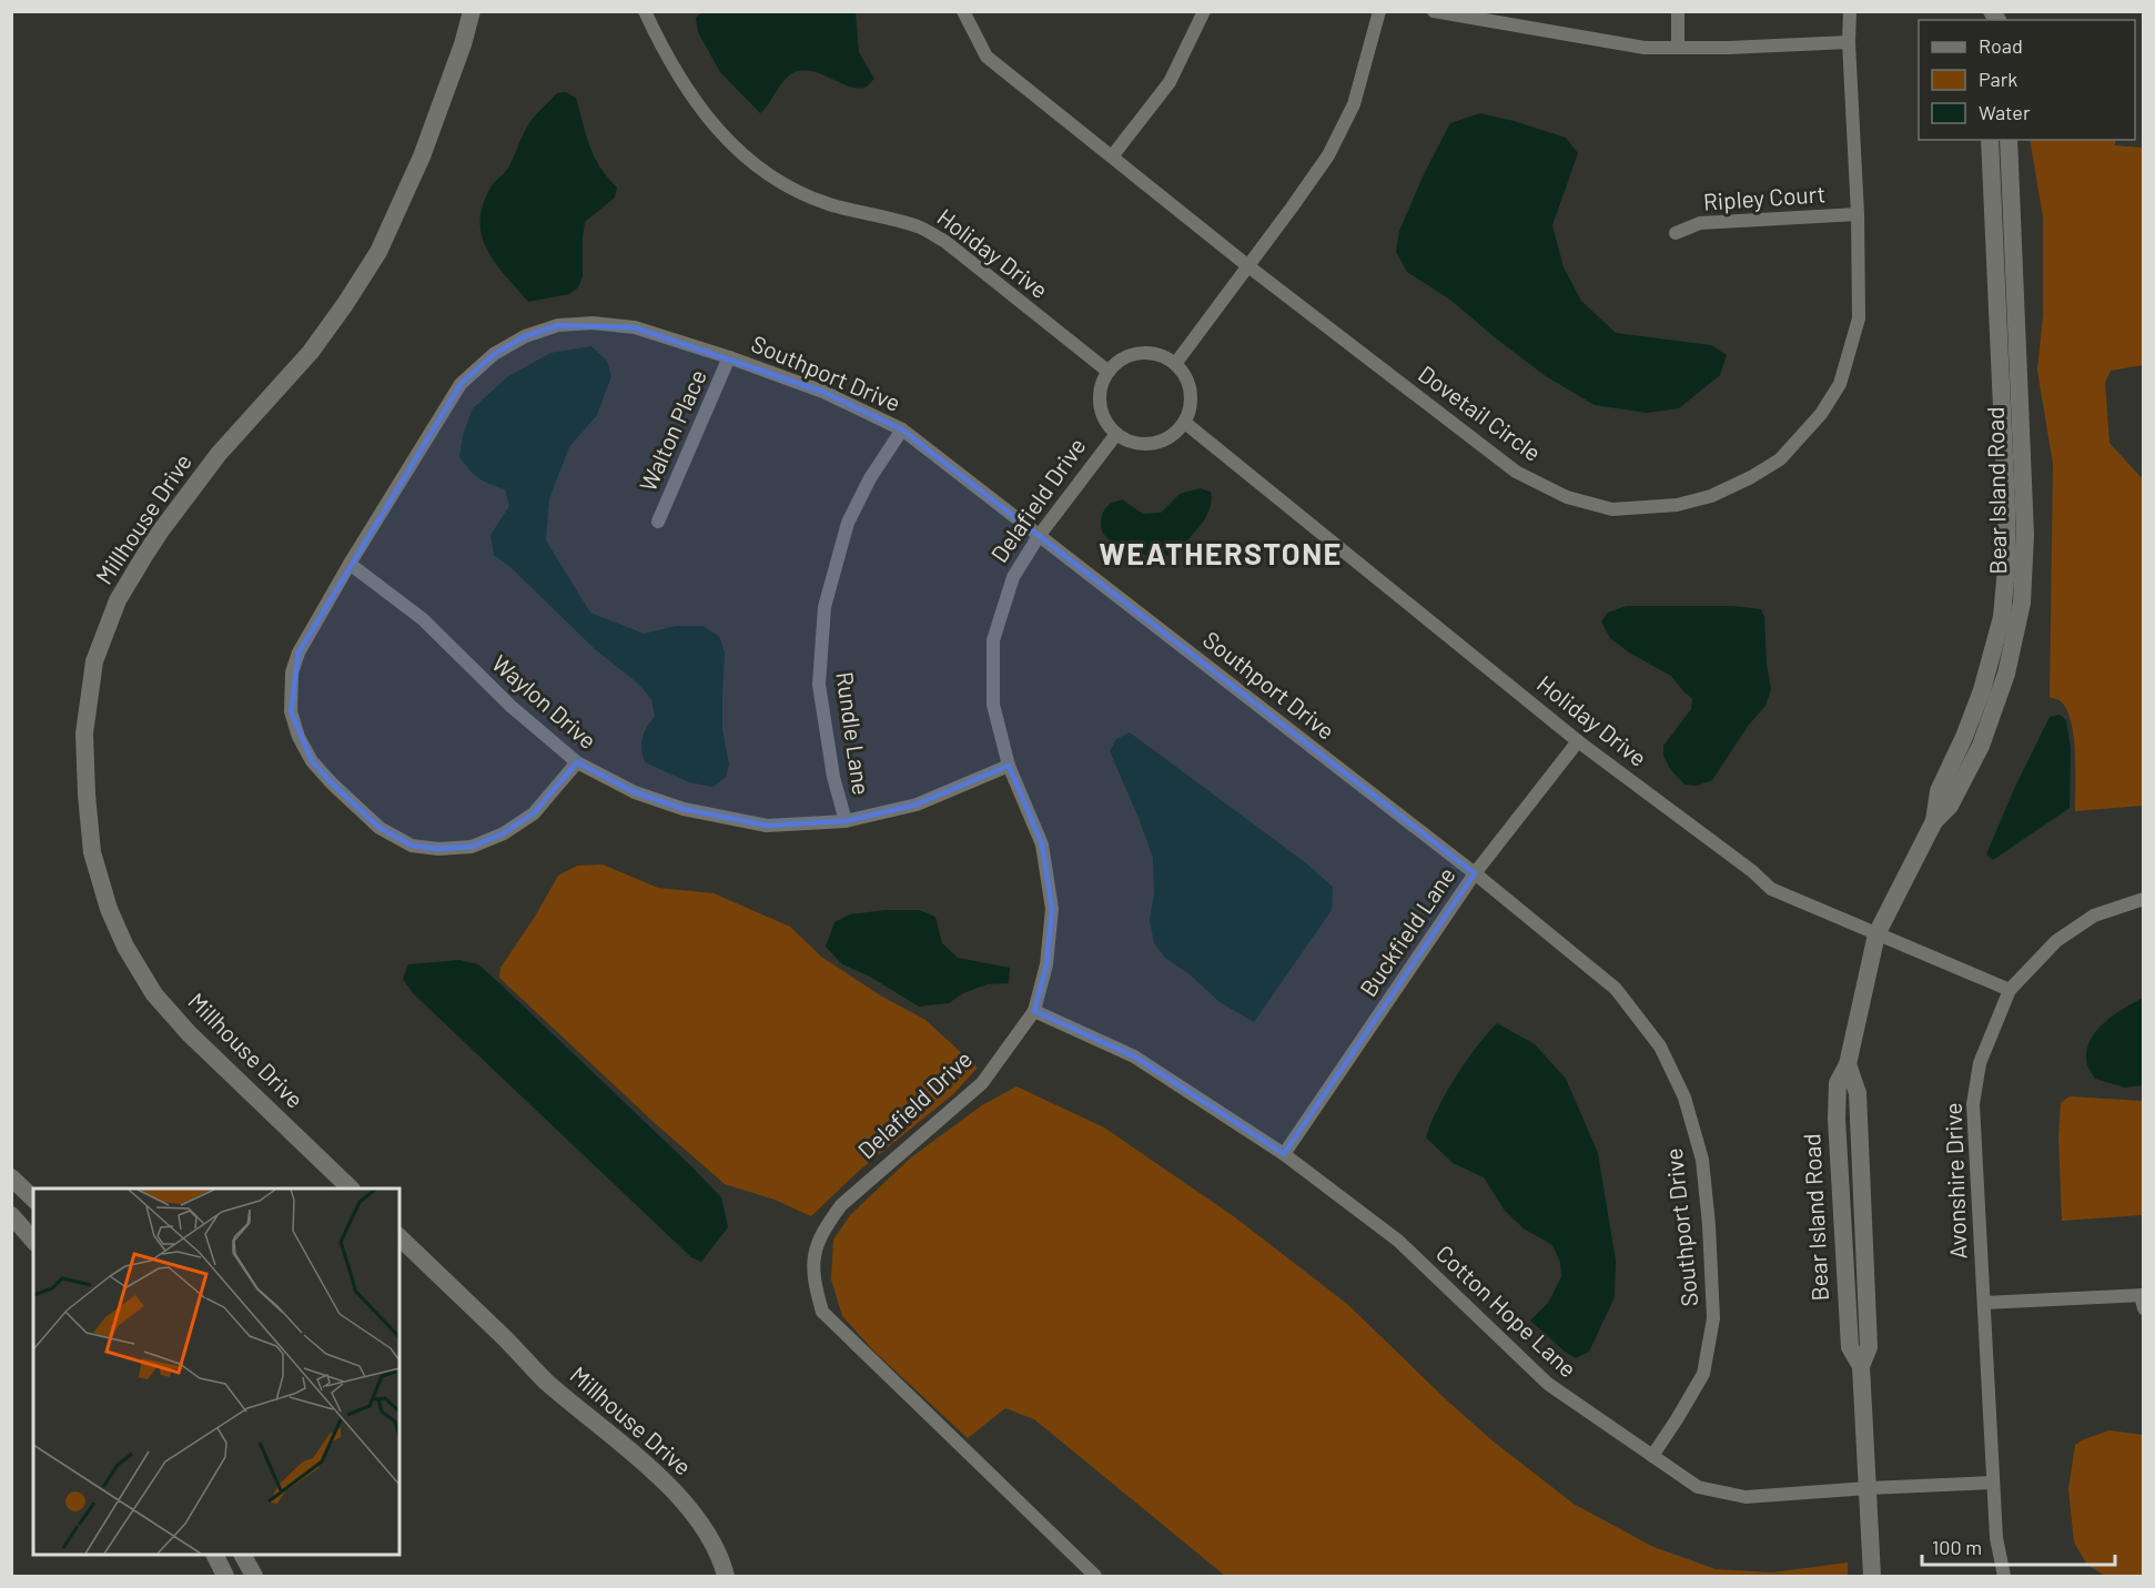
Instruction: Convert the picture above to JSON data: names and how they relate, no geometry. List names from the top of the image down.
{
  "streets": {
    "street": [
      "Ripley Court",
      "Holiday Drive",
      "Southport Drive",
      "Dovetail Circle",
      "Walton Place",
      "Bear Island Road",
      "Delafield Drive",
      "Millhouse Drive",
      "Waylon Drive",
      "Rundle Lane",
      "Buckfield Lane",
      "Avonshire Drive",
      "Cotton Hope Lane"
    ]
  },
  "crossings": [
    ["Ripley Court", "Dovetail Circle"],
    ["Holiday Drive", "Bear Island Road"],
    ["Holiday Drive", "Delafield Drive"],
    ["Holiday Drive", "Buckfield Lane"],
    ["Holiday Drive", "Avonshire Drive"],
    ["Southport Drive", "Walton Place"],
    ["Southport Drive", "Delafield Drive"],
    ["Southport Drive", "Waylon Drive"],
    ["Southport Drive", "Rundle Lane"],
    ["Southport Drive", "Buckfield Lane"],
    ["Southport Drive", "Cotton Hope Lane"],
    ["Bear Island Road", "Cotton Hope Lane"],
    ["Delafield Drive", "Waylon Drive"],
    ["Delafield Drive", "Cotton Hope Lane"],
    ["Waylon Drive", "Rundle Lane"],
    ["Buckfield Lane", "Cotton Hope Lane"],
    ["Avonshire Drive", "Cotton Hope Lane"]
  ],
  "districts": ["WEATHERSTONE"],
  "legend": ["Road", "Park", "Water"],
  "scale_bar": "100 m"
}
